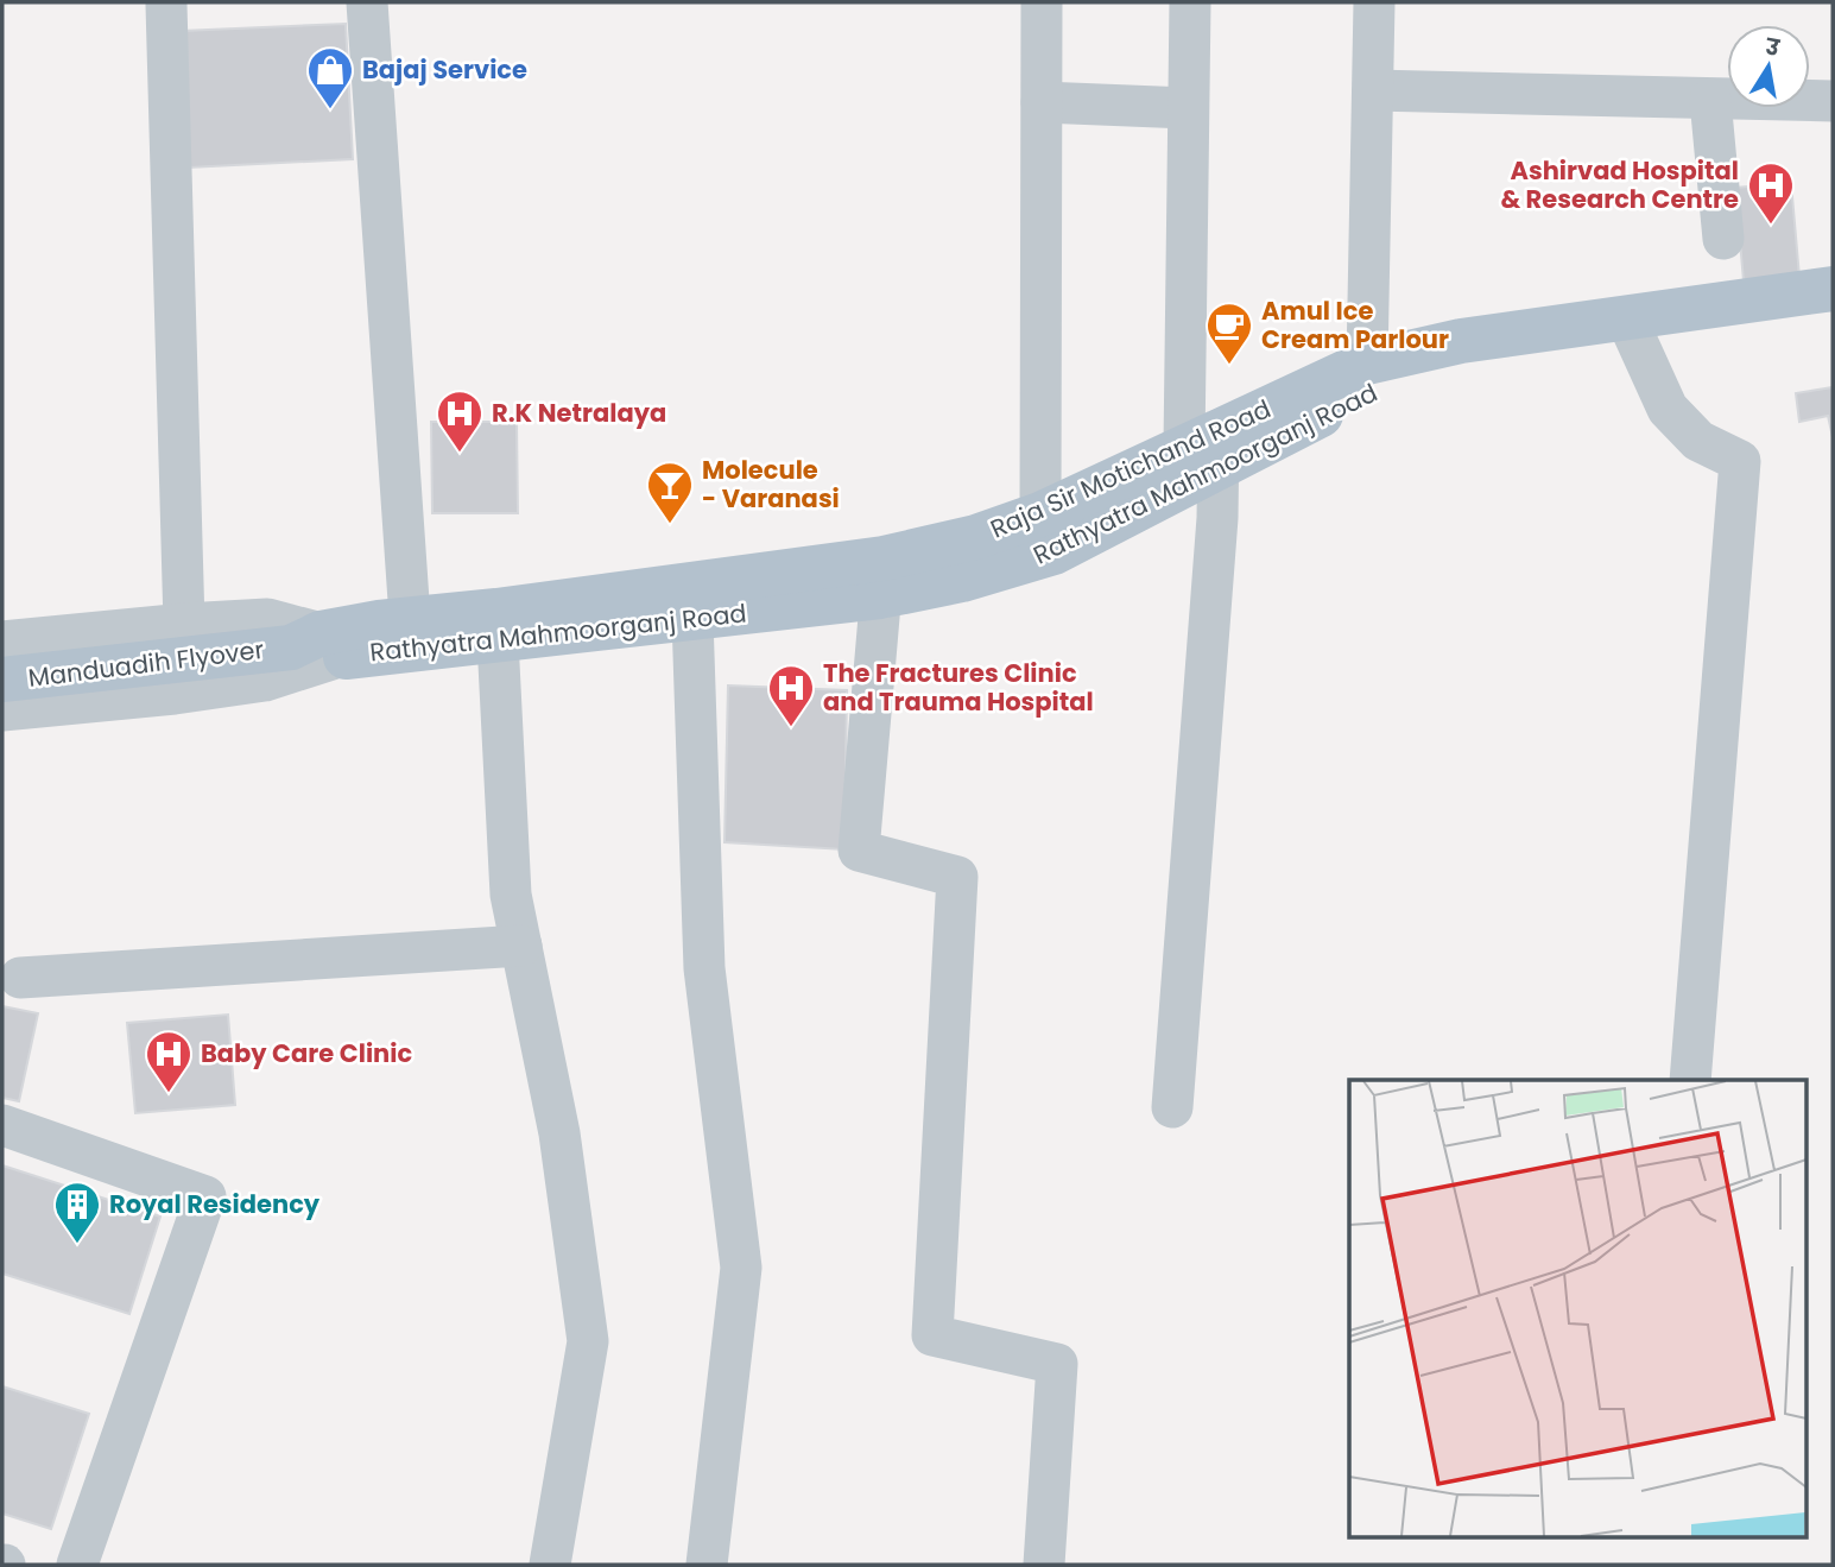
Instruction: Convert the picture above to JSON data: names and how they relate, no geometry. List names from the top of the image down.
{
  "streets": {
    "main road": ["Raja Sir Motichand Road", "Rathyatra Mahmoorganj Road", "Manduadih Flyover"]
  },
  "crossings": [
    ["Raja Sir Motichand Road", "Rathyatra Mahmoorganj Road"],
    ["Raja Sir Motichand Road", "Manduadih Flyover"],
    ["Rathyatra Mahmoorganj Road", "Manduadih Flyover"]
  ],
  "places": {
    "shop": ["Bajaj Service"],
    "hospital": [
      "Ashirvad Hospital & Research Centre",
      "R.K Netralaya",
      "The Fractures Clinic and Trauma Hospital",
      "Baby Care Clinic"
    ],
    "cafe": ["Amul Ice Cream Parlour"],
    "bar": ["Molecule - Varanasi"],
    "building": ["Royal Residency"]
  },
  "north": "top"
}
